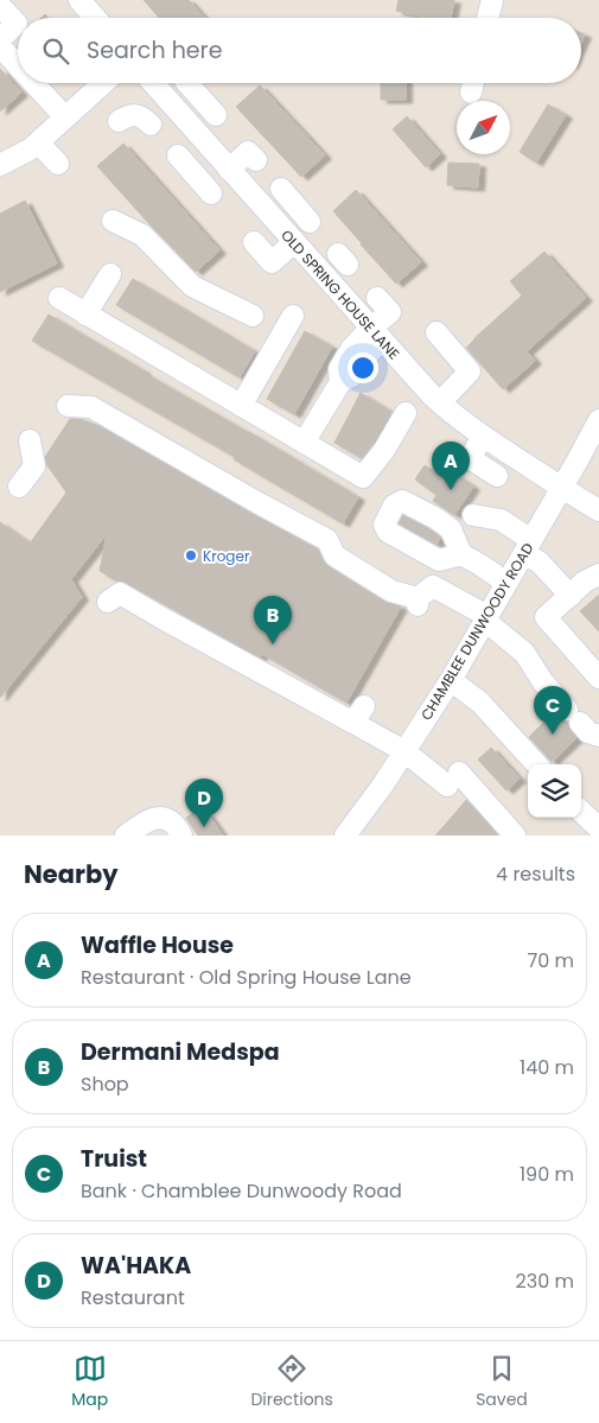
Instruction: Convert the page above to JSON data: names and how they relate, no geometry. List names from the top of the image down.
{
  "streets": {
    "street": ["OLD SPRING HOUSE LANE", "CHAMBLEE DUNWOODY ROAD"]
  },
  "crossings": [
    ["OLD SPRING HOUSE LANE", "CHAMBLEE DUNWOODY ROAD"]
  ],
  "places": ["Kroger"],
  "north": "top right",
  "page": {
    "search": "Search here",
    "pins": [
      "A",
      "B",
      "C",
      "D"
    ],
    "heading": ["Nearby", "4 results"],
    "list": [
      {
        "mark": "A",
        "name": "Waffle House",
        "note": "Restaurant · Old Spring House Lane",
        "value": "70 m"
      },
      {
        "mark": "B",
        "name": "Dermani Medspa",
        "note": "Shop",
        "value": "140 m"
      },
      {
        "mark": "C",
        "name": "Truist",
        "note": "Bank · Chamblee Dunwoody Road",
        "value": "190 m"
      },
      {
        "mark": "D",
        "name": "WA'HAKA",
        "note": "Restaurant",
        "value": "230 m"
      }
    ],
    "nav": ["Map", "Directions", "Saved"]
  }
}
